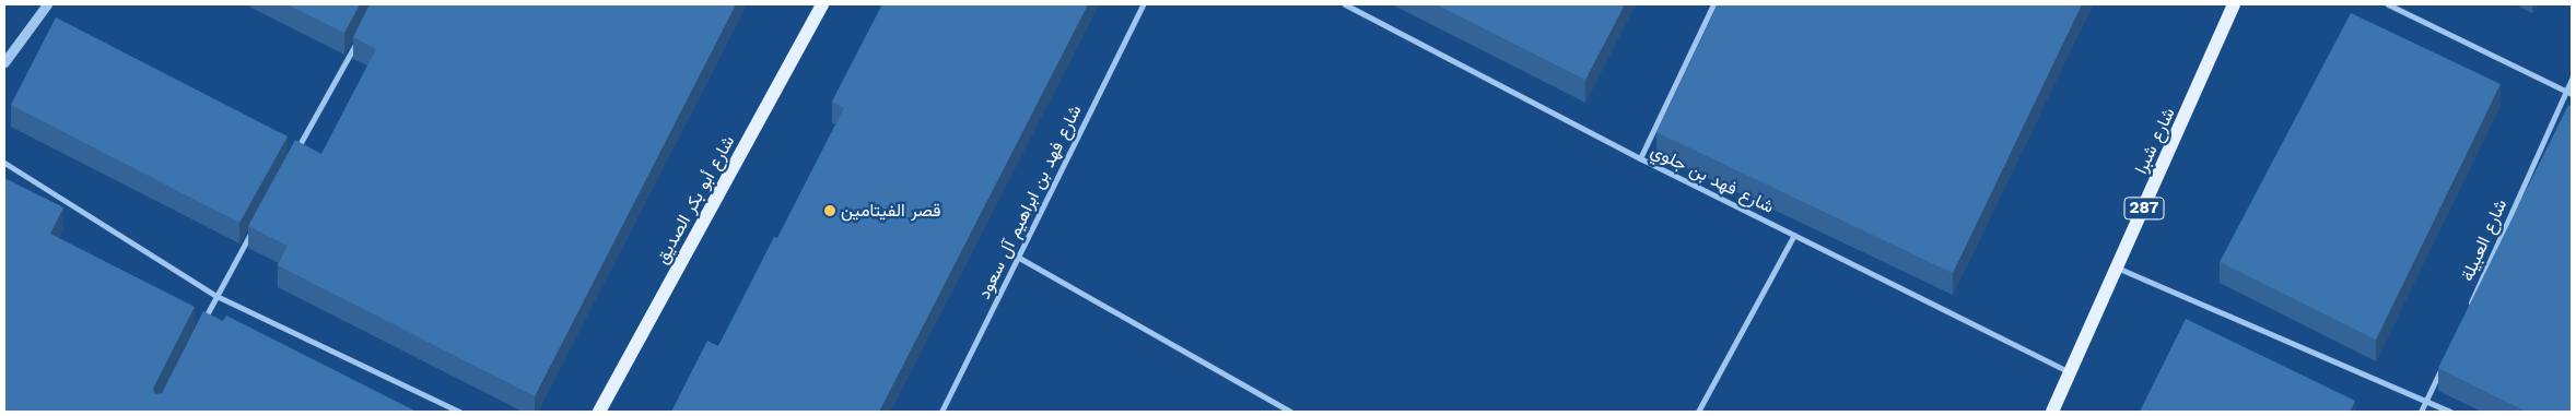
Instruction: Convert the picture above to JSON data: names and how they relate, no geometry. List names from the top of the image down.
{
  "streets": {
    "main road": ["شارع شبرا", "شارع أبو بكر الصديق", "287"],
    "street": ["شارع فهد بن جلوي", "شارع فهد بن ابراهيم آل سعود", "شارع العبيلة"]
  },
  "crossings": [
    ["شارع شبرا", "شارع فهد بن جلوي"]
  ],
  "places": ["قصر الفيتامين"]
}
